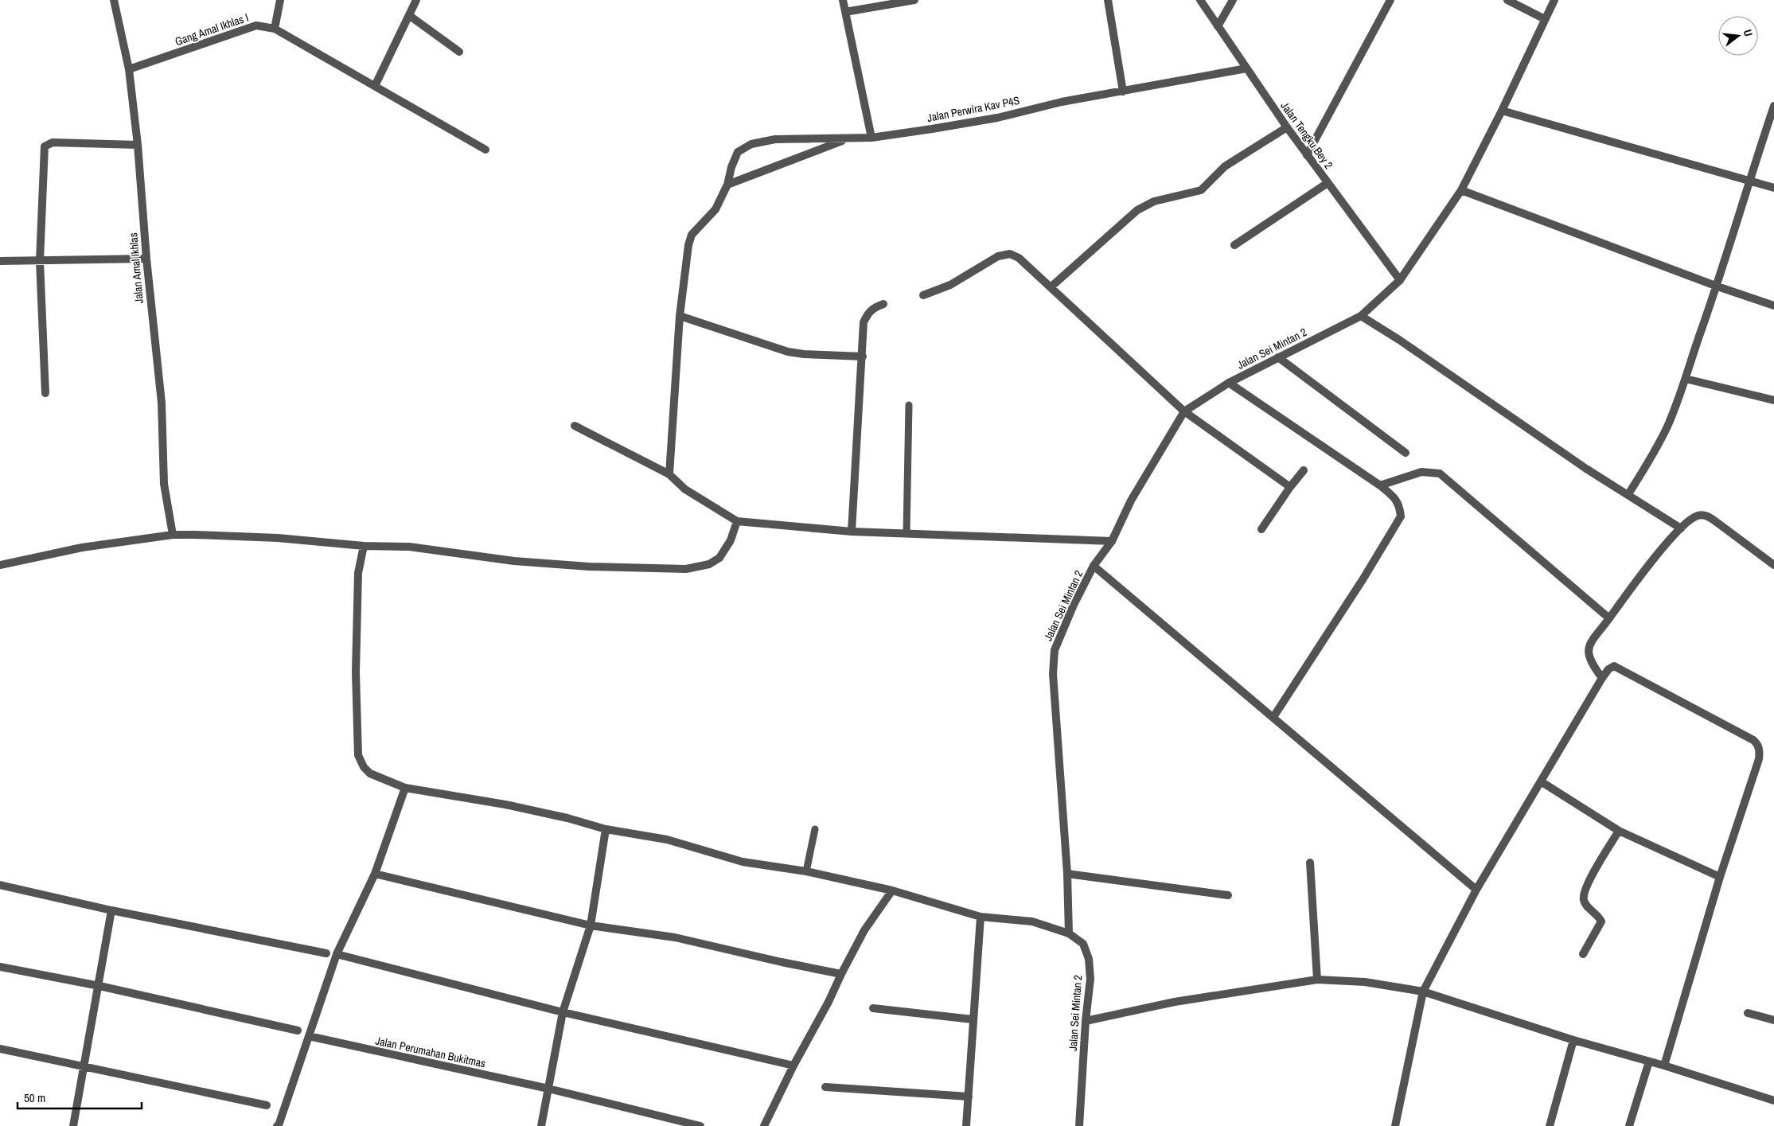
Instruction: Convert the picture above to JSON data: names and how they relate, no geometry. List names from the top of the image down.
{
  "streets": {
    "street": [
      "Gang Amal Ikhlas I",
      "Jalan Perwira Kav P4S",
      "Jalan Tengku Bey 2",
      "Jalan Amal Ikhlas",
      "Jalan Sei Mintan 2",
      "Jalan Perumahan Bukitmas"
    ]
  },
  "crossings": [
    ["Gang Amal Ikhlas I", "Jalan Amal Ikhlas"],
    ["Jalan Perwira Kav P4S", "Jalan Tengku Bey 2"],
    ["Jalan Tengku Bey 2", "Jalan Sei Mintan 2"]
  ],
  "scale_bar": "50 m",
  "north": "right"
}
